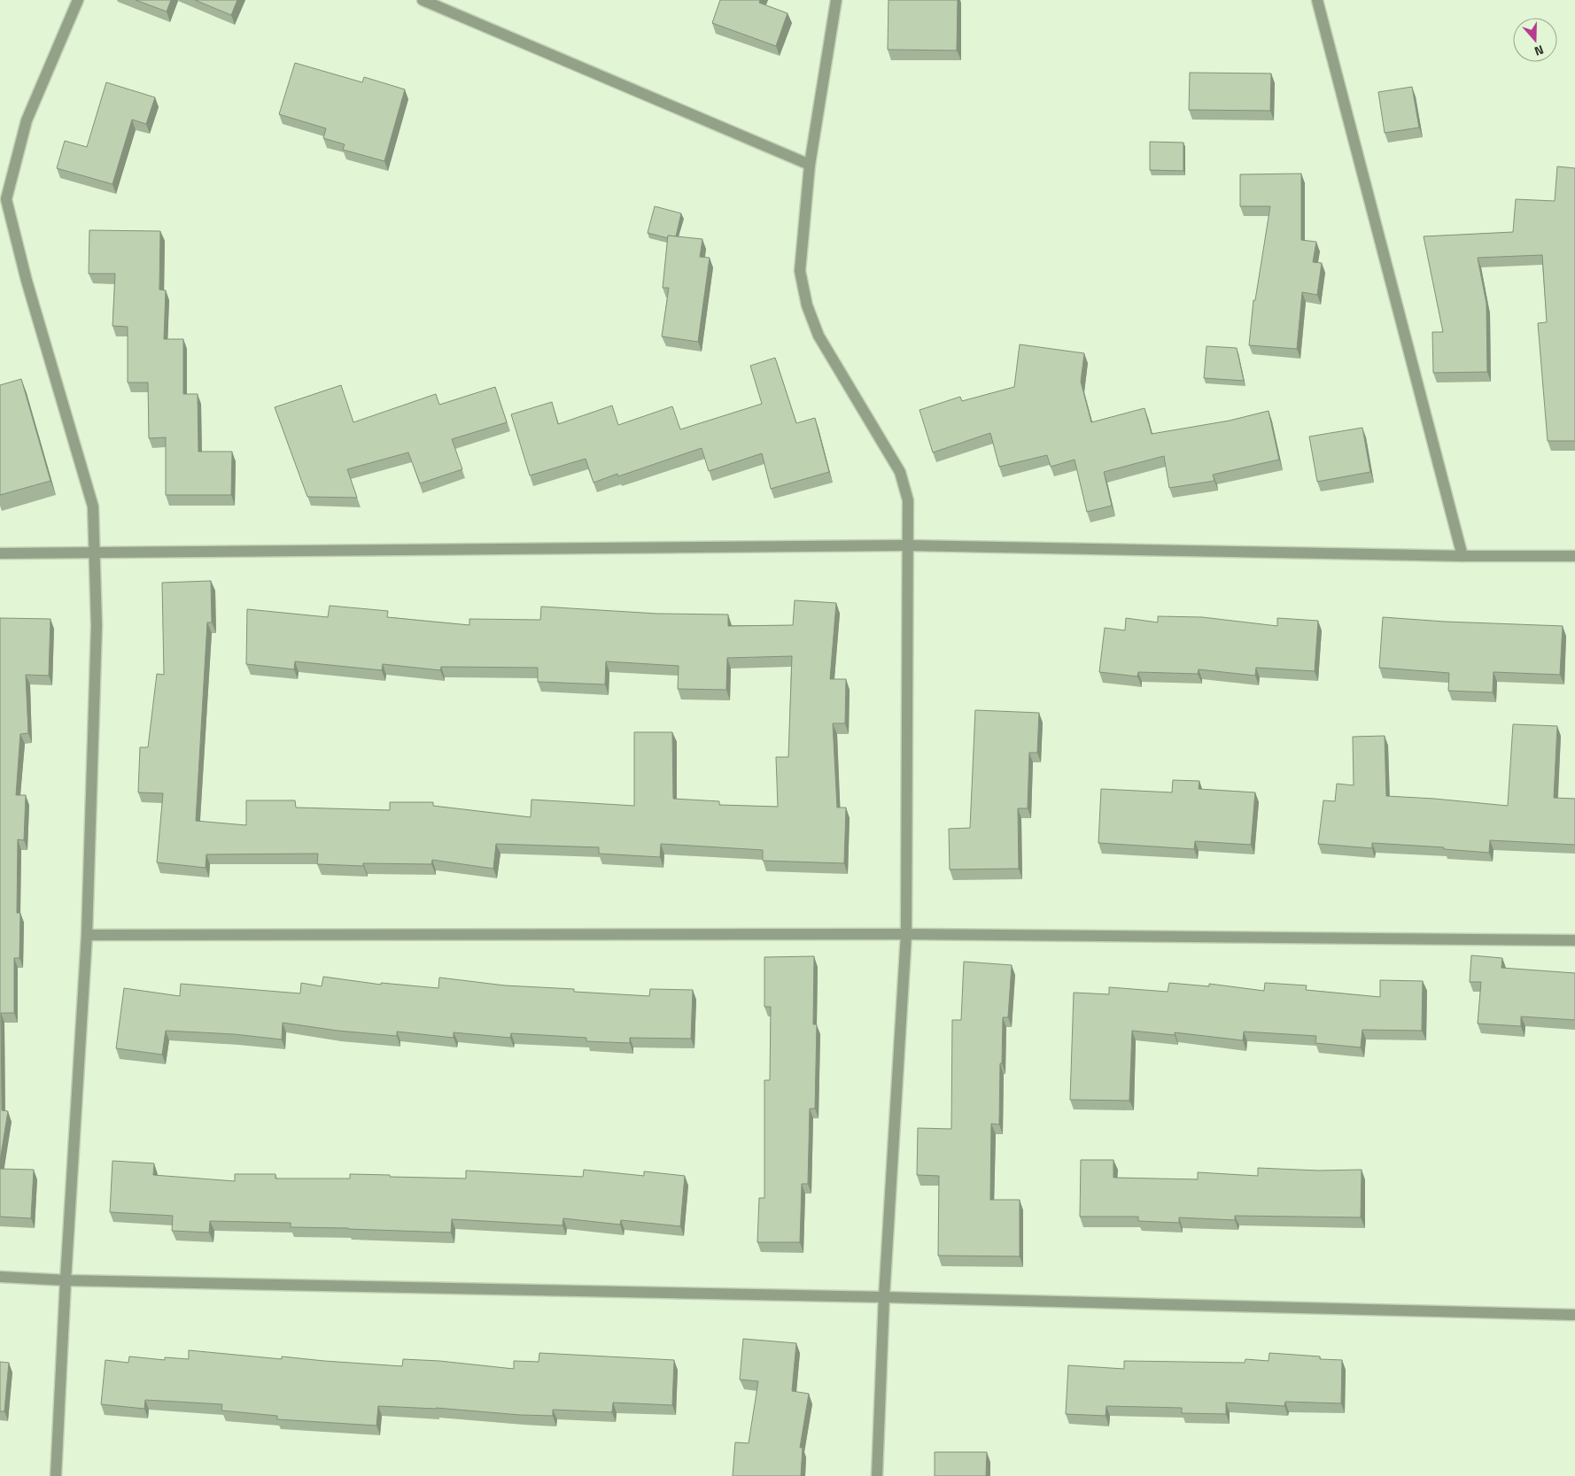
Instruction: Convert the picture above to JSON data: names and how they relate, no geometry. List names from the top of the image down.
{
  "north": "bottom"
}
